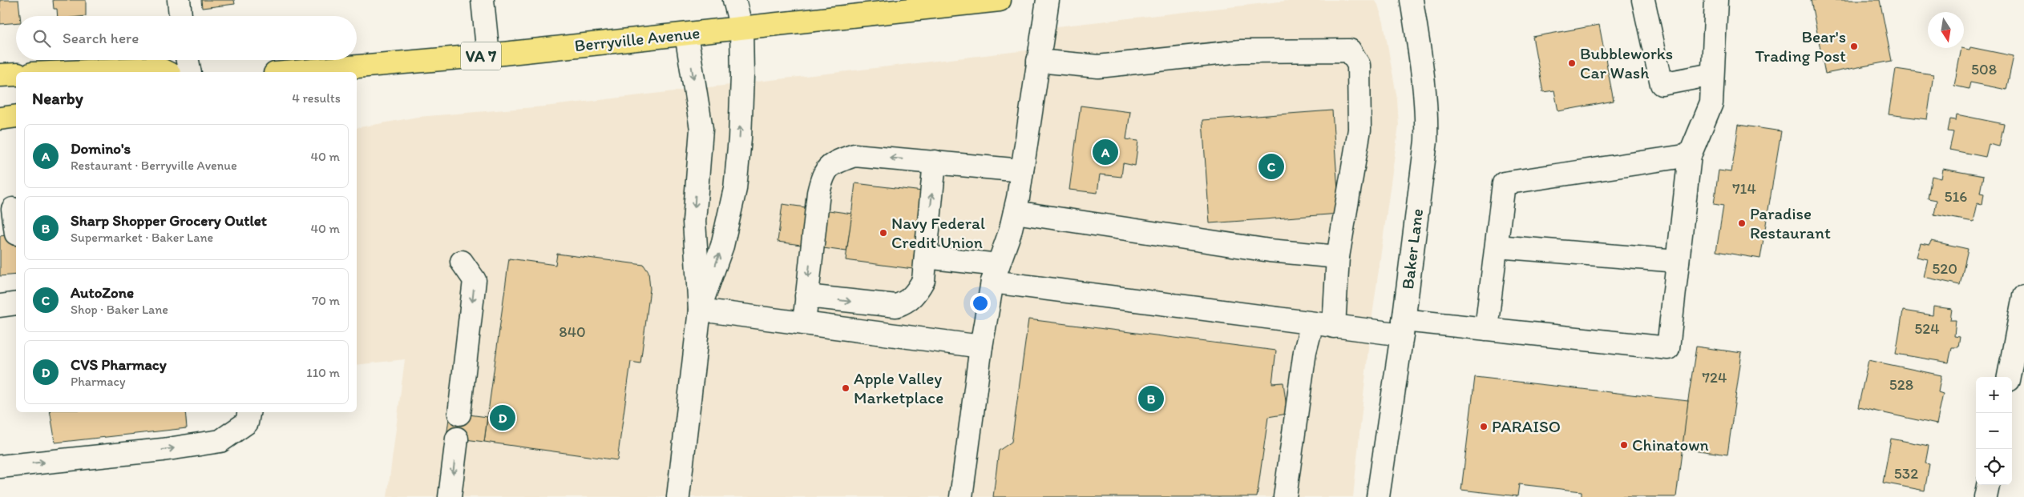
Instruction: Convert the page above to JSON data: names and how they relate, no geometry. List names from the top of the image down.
{
  "streets": {
    "main road": ["Berryville Avenue", "VA 7"],
    "street": ["Baker Lane"]
  },
  "places": [
    "Bear's Trading Post",
    "Bubbleworks Car Wash",
    "Paradise Restaurant",
    "Navy Federal Credit Union",
    "Apple Valley Marketplace",
    "PARAISO",
    "Chinatown"
  ],
  "house_numbers": [
    "508",
    "714",
    "516",
    "520",
    "524",
    "840",
    "724",
    "528",
    "532"
  ],
  "north": "bottom",
  "page": {
    "search": "Search here",
    "heading": ["Nearby", "4 results"],
    "list": [
      {
        "mark": "A",
        "name": "Domino's",
        "note": "Restaurant · Berryville Avenue",
        "value": "40 m"
      },
      {
        "mark": "B",
        "name": "Sharp Shopper Grocery Outlet",
        "note": "Supermarket · Baker Lane",
        "value": "40 m"
      },
      {
        "mark": "C",
        "name": "AutoZone",
        "note": "Shop · Baker Lane",
        "value": "70 m"
      },
      {
        "mark": "D",
        "name": "CVS Pharmacy",
        "note": "Pharmacy",
        "value": "110 m"
      }
    ],
    "pins": [
      "A",
      "C",
      "B",
      "D"
    ],
    "map_buttons": ["+", "−"]
  }
}
